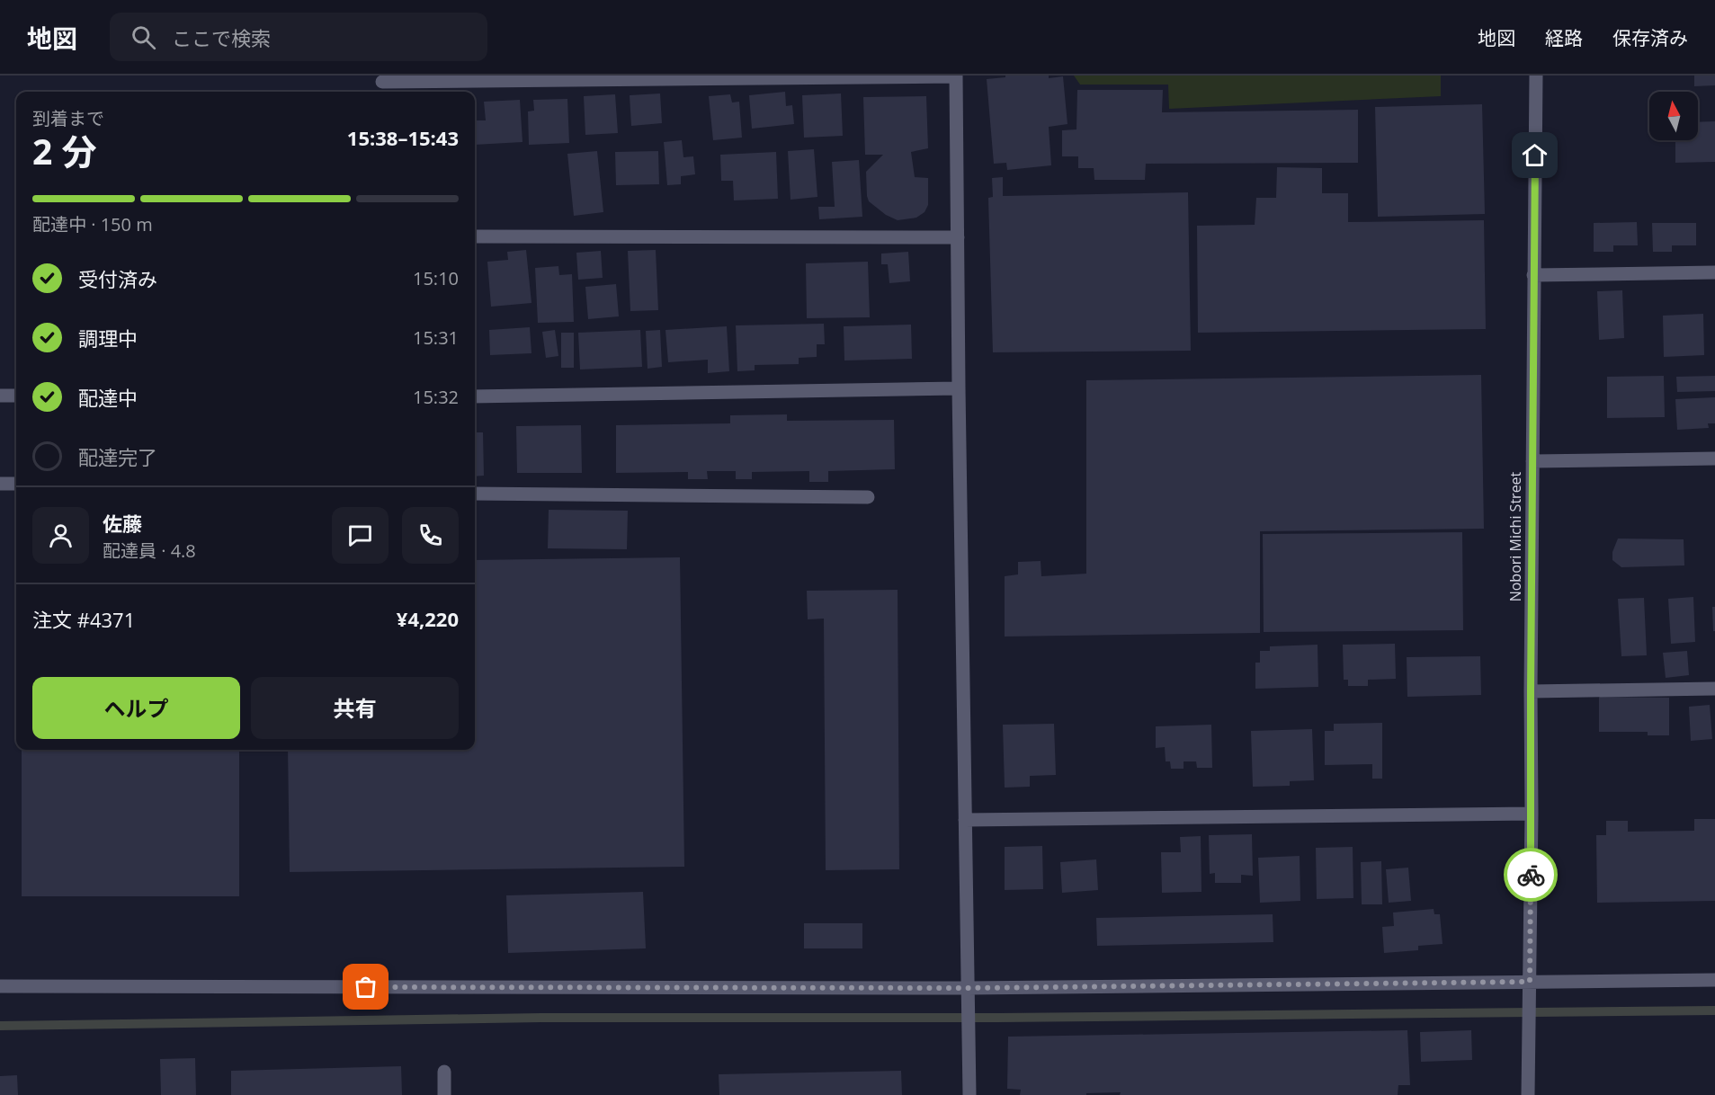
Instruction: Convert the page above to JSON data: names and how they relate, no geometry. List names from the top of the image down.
{
  "streets": {
    "street": ["Nobori Michi Street"]
  },
  "north": "top",
  "page": {
    "header": "地図",
    "search": "ここで検索",
    "nav": ["地図", "経路", "保存済み"],
    "heading": ["2 分", "到着まで", "15:38–15:43"],
    "panel": [
      "佐藤",
      "配達員 · 4.8",
      "注文 #4371",
      "¥4,220"
    ],
    "bar": "配達中 · 150 m",
    "list": [
      ["受付済み", "15:10"],
      ["調理中", "15:31"],
      ["配達中", "15:32"],
      "配達完了"
    ],
    "buttons": ["ヘルプ", "共有"]
  }
}
